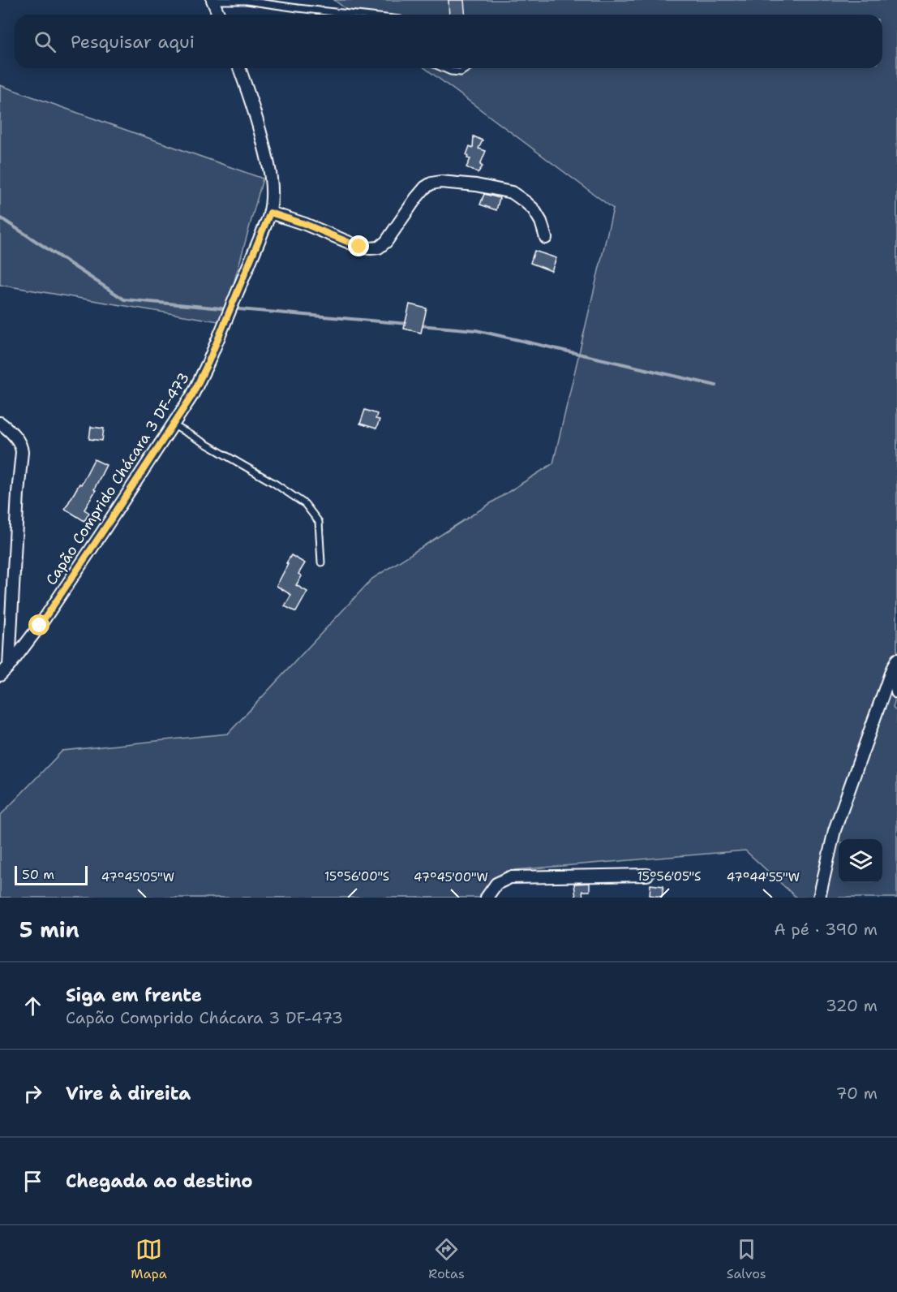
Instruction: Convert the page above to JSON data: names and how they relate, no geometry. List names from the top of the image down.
{
  "streets": {
    "street": ["Capão Comprido Chácara 3 DF-473"]
  },
  "scale_bar": "50 m",
  "page": {
    "search": "Pesquisar aqui",
    "scale": "50 m",
    "heading": ["5 min", "A pé · 390 m"],
    "list": [
      ["Siga em frente", "Capão Comprido Chácara 3 DF-473", "320 m"],
      ["Vire à direita", "70 m"],
      "Chegada ao destino"
    ],
    "nav": ["Mapa", "Rotas", "Salvos"]
  },
  "coordinates": [
    "15°56'00\"S",
    "15°56'05\"S",
    "47°45'05\"W",
    "47°45'00\"W",
    "47°44'55\"W"
  ]
}
